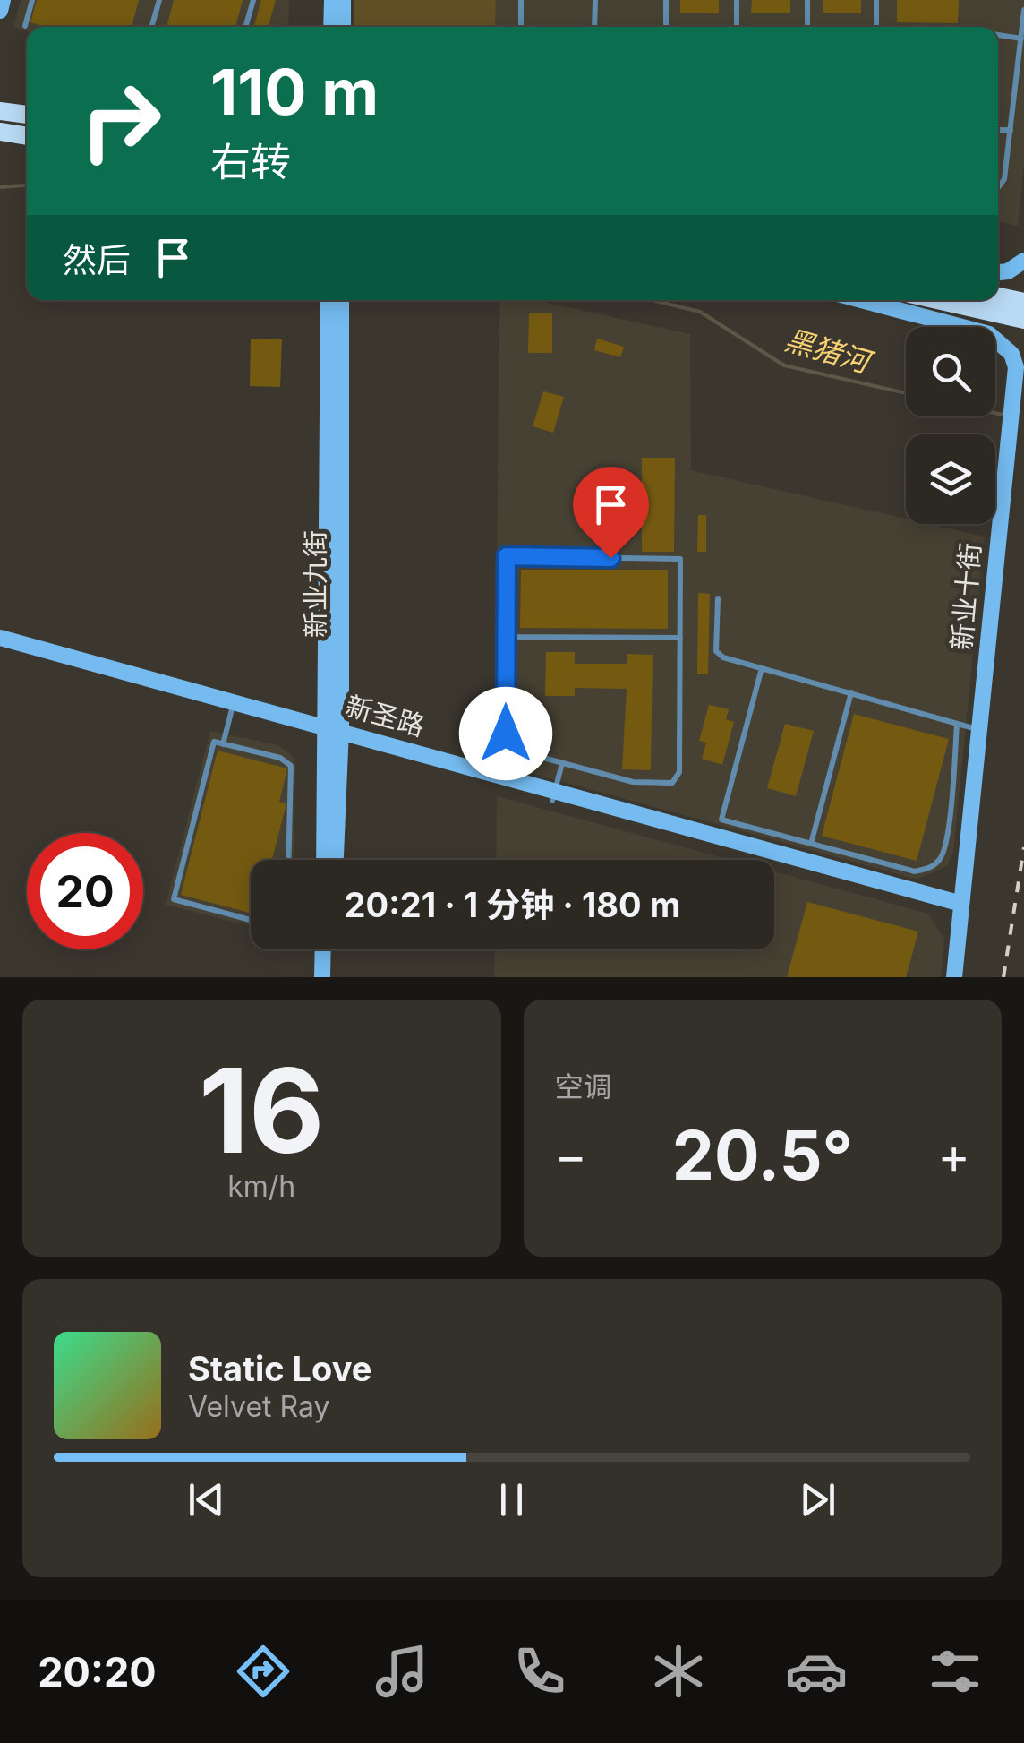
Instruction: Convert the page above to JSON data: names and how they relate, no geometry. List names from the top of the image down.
{
  "streets": {
    "street": ["新业九街", "新业十街", "新圣路"]
  },
  "crossings": [
    ["新业九街", "新圣路"],
    ["新业十街", "新圣路"]
  ],
  "water": ["黑猪河"],
  "page": {
    "turn": ["110 m", "右转"],
    "then": "然后",
    "limit": "20",
    "trip": "20:21 · 1 分钟 · 180 m",
    "tile": [
      ["16", "km/h"],
      "空调"
    ],
    "heat": ["−", "20.5°", "+"],
    "song": ["Static Love", "Velvet Ray"],
    "tabs": "20:20"
  }
}
